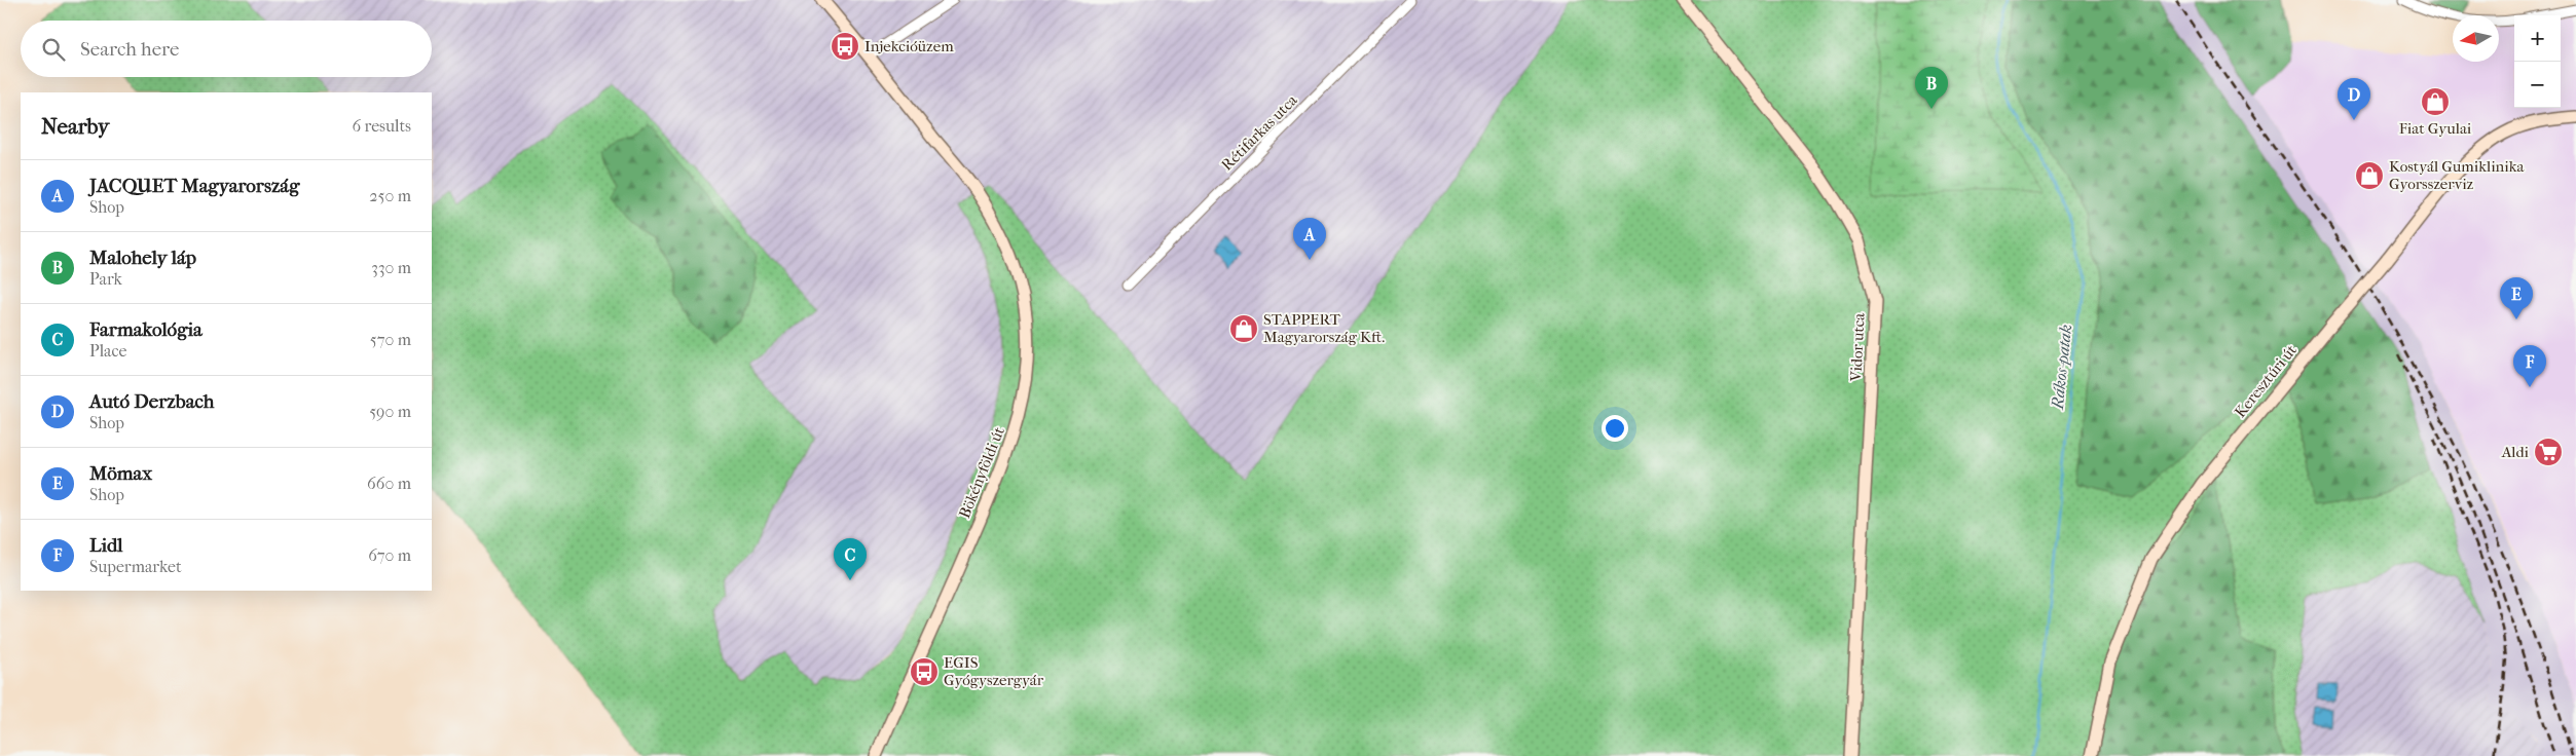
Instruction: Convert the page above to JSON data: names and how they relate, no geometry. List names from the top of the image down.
{
  "streets": {
    "street": [
      "Rétifarkas utca",
      "Vidor utca",
      "Keresztúri út",
      "Bökényföldi út"
    ]
  },
  "water": ["Rákos-patak"],
  "places": {
    "bus stop": ["Injekcióüzem", "EGIS Gyógyszergyár"],
    "shop": ["Fiat Gyulai", "Kostyál Gumiklinika Gyorsszerviz", "STAPPERT Magyarország Kft."],
    "supermarket": ["Aldi"]
  },
  "north": "left",
  "page": {
    "map_buttons": ["+", "−"],
    "search": "Search here",
    "pins": [
      "B",
      "D",
      "A",
      "E",
      "F",
      "C"
    ],
    "heading": ["Nearby", "6 results"],
    "list": [
      {
        "mark": "A",
        "name": "JACQUET Magyarország",
        "note": "Shop",
        "value": "250 m"
      },
      {
        "mark": "B",
        "name": "Malohely láp",
        "note": "Park",
        "value": "330 m"
      },
      {
        "mark": "C",
        "name": "Farmakológia",
        "note": "Place",
        "value": "570 m"
      },
      {
        "mark": "D",
        "name": "Autó Derzbach",
        "note": "Shop",
        "value": "590 m"
      },
      {
        "mark": "E",
        "name": "Mömax",
        "note": "Shop",
        "value": "660 m"
      },
      {
        "mark": "F",
        "name": "Lidl",
        "note": "Supermarket",
        "value": "670 m"
      }
    ]
  }
}
